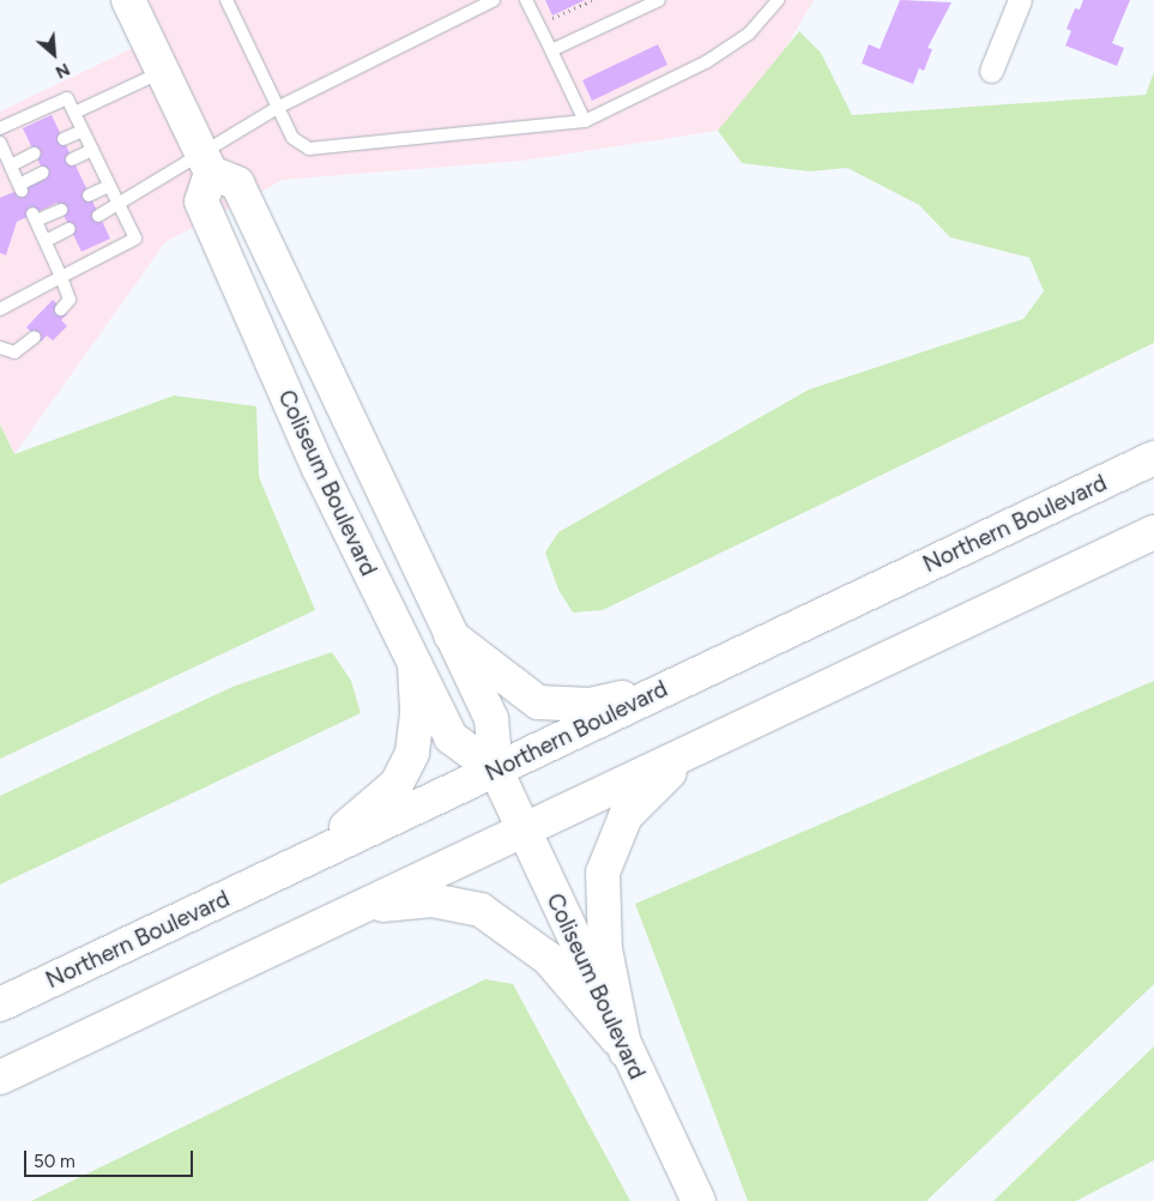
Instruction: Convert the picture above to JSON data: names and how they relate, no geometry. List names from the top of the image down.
{
  "streets": {
    "main road": ["Coliseum Boulevard", "Northern Boulevard"]
  },
  "crossings": [
    ["Coliseum Boulevard", "Northern Boulevard"]
  ],
  "scale_bar": "50 m",
  "north": "bottom right"
}
